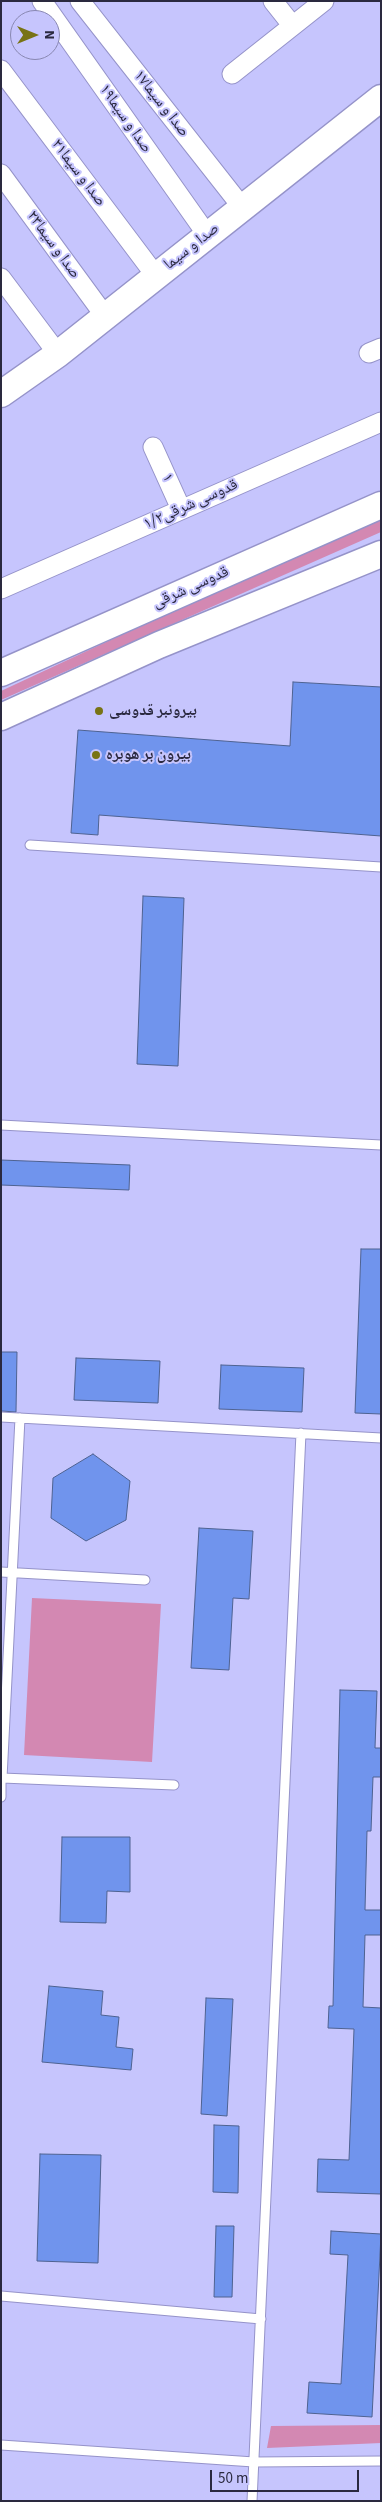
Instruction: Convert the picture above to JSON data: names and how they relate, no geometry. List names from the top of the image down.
{
  "streets": {
    "main road": ["صدا و سیما", "قدوسی شرقی"],
    "street": [
      "صدا و سیما۱۷",
      "صدا و سیما۱۹",
      "صدا و سیما۲۱",
      "صدا و سیما۲۳",
      "۱",
      "قدوسی شرقی۱/۲"
    ]
  },
  "crossings": [
    ["صدا و سیما۱۷", "صدا و سیما"],
    ["صدا و سیما۱۹", "صدا و سیما"],
    ["صدا و سیما۲۱", "صدا و سیما"],
    ["صدا و سیما۲۳", "صدا و سیما"],
    ["۱", "قدوسی شرقی۱/۲"]
  ],
  "places": ["بیرونبر قدوسی", "بیرون بر هوبره"],
  "scale_bar": "50 m",
  "north": "right"
}
